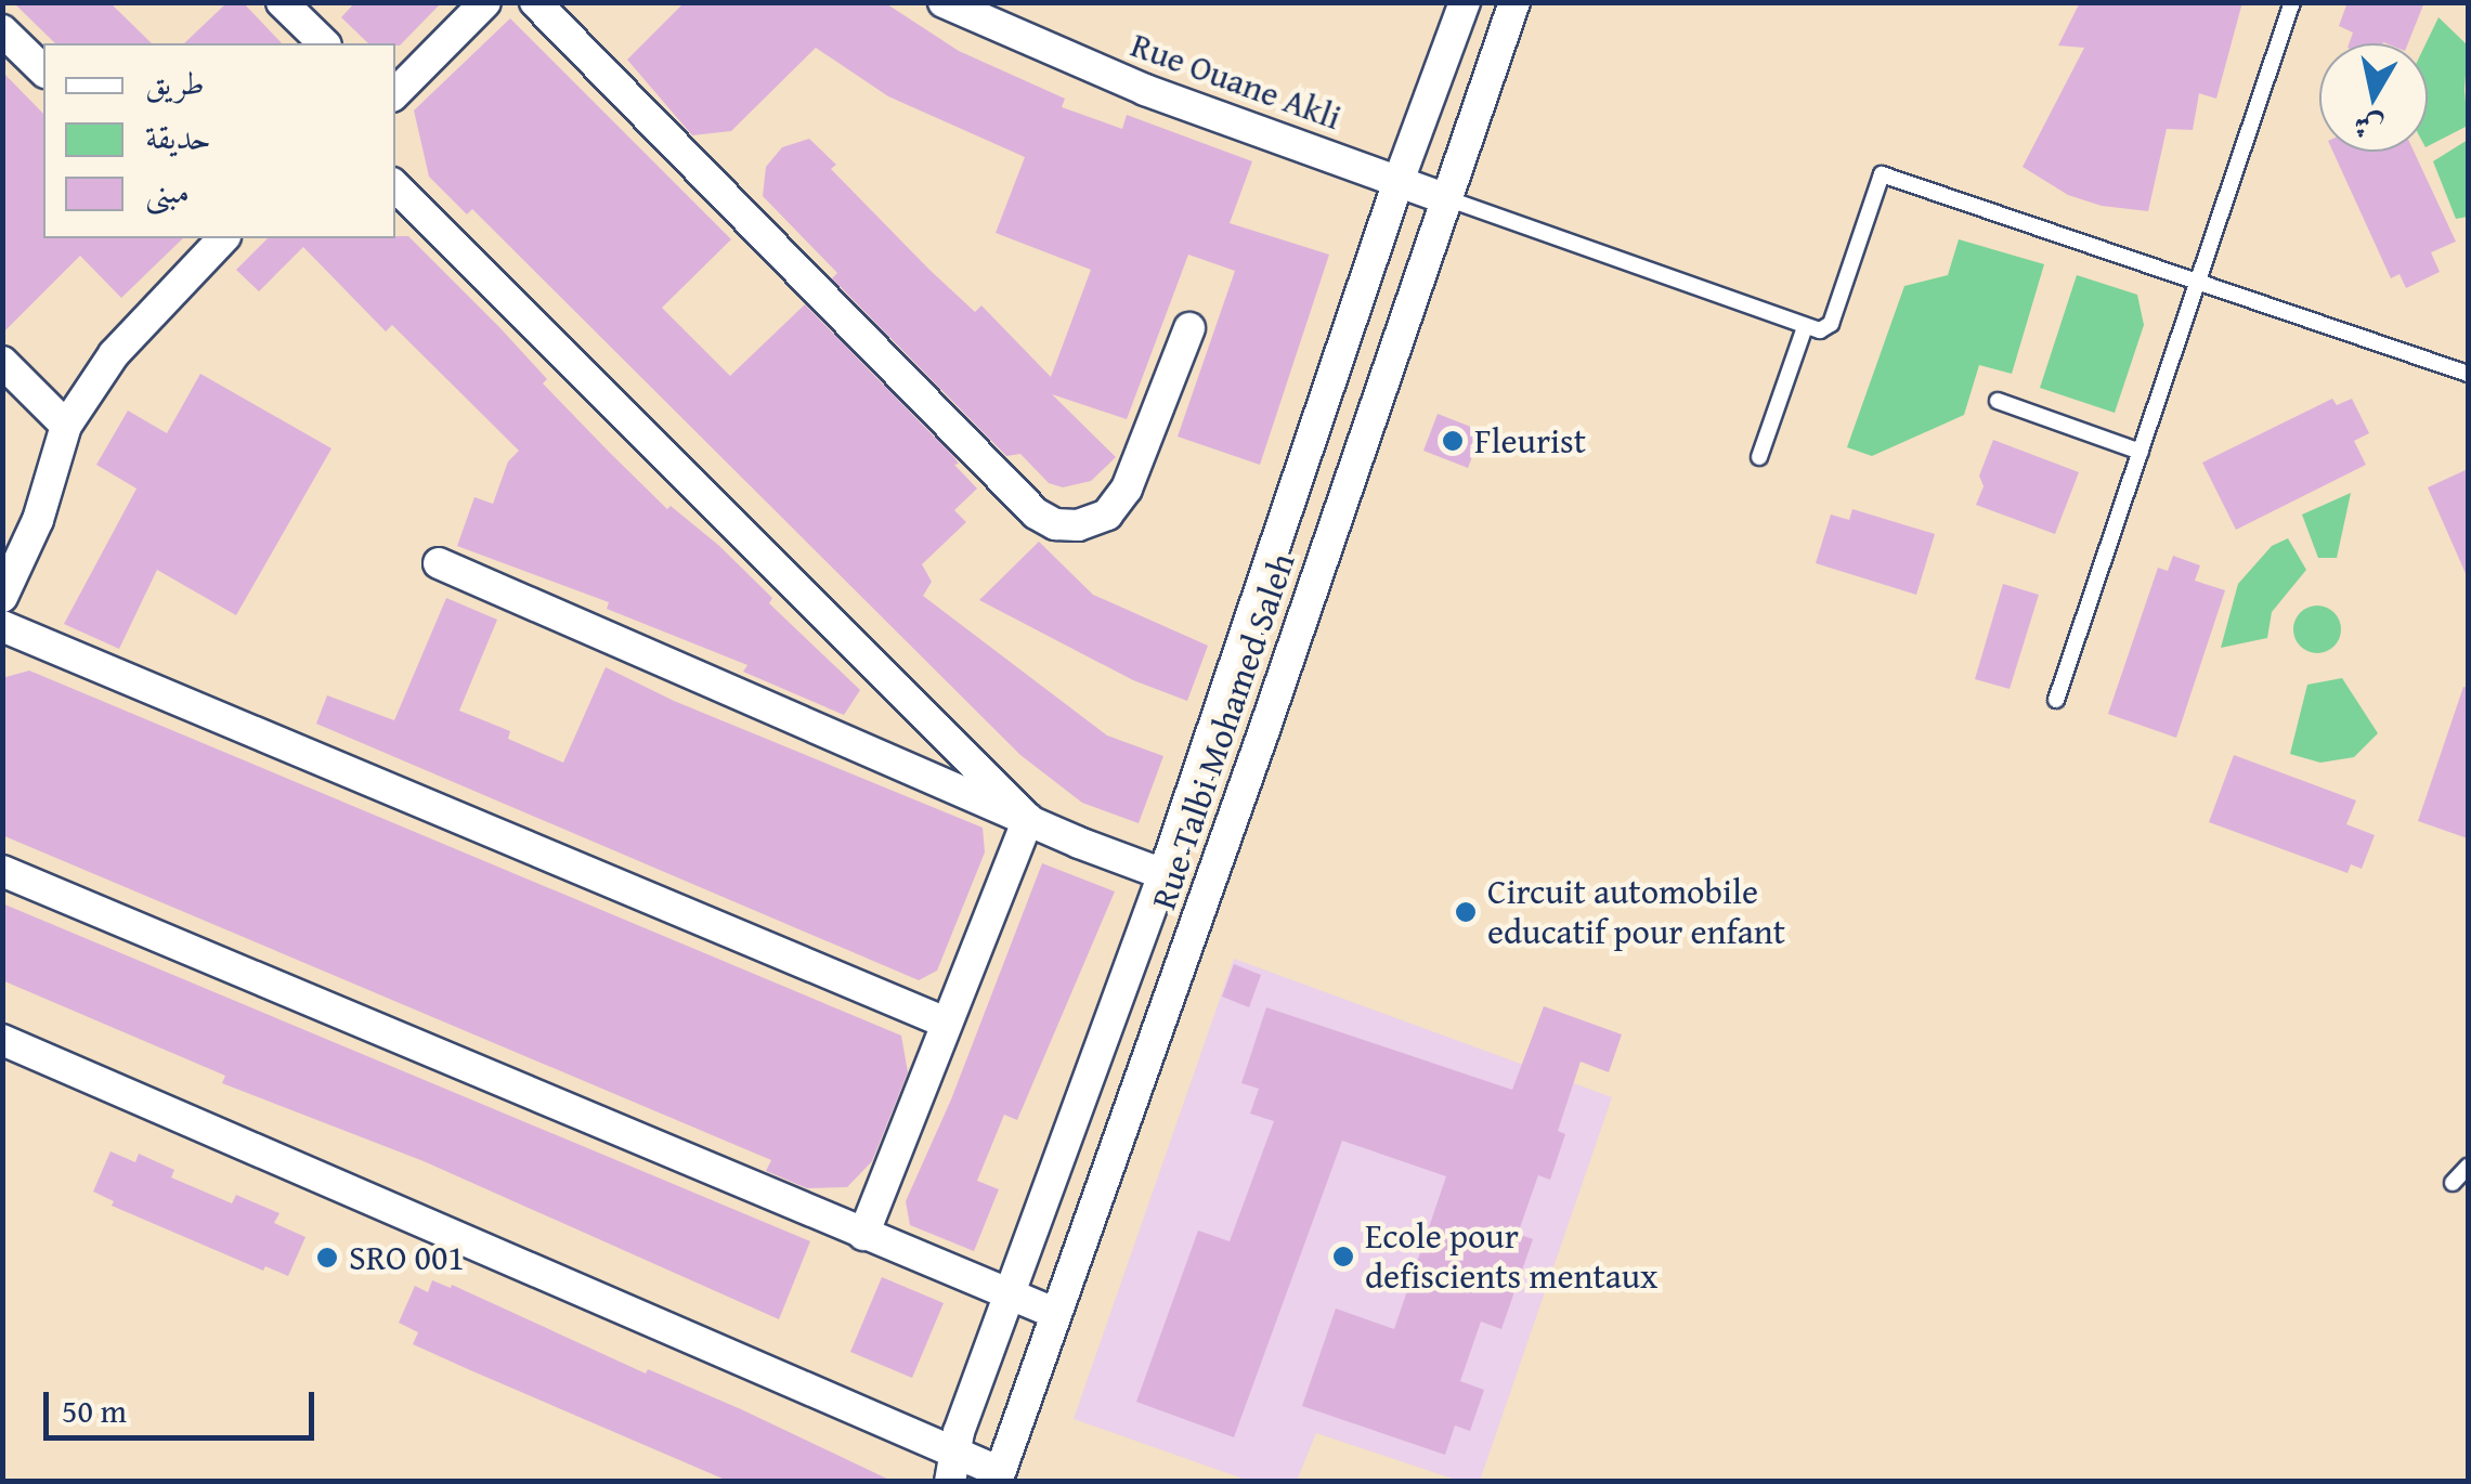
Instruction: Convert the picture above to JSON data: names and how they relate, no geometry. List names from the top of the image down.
{
  "streets": {
    "street": ["Rue Ouane Akli", "Rue Talbi Mohamed Saleh"]
  },
  "crossings": [
    ["Rue Ouane Akli", "Rue Talbi Mohamed Saleh"]
  ],
  "places": [
    "Fleurist",
    "Circuit automobile educatif pour enfant",
    "Ecole pour defiscients mentaux",
    "SRO 001"
  ],
  "legend": ["طريق", "حديقة", "مبنى"],
  "scale_bar": "50 m",
  "north": "bottom"
}
